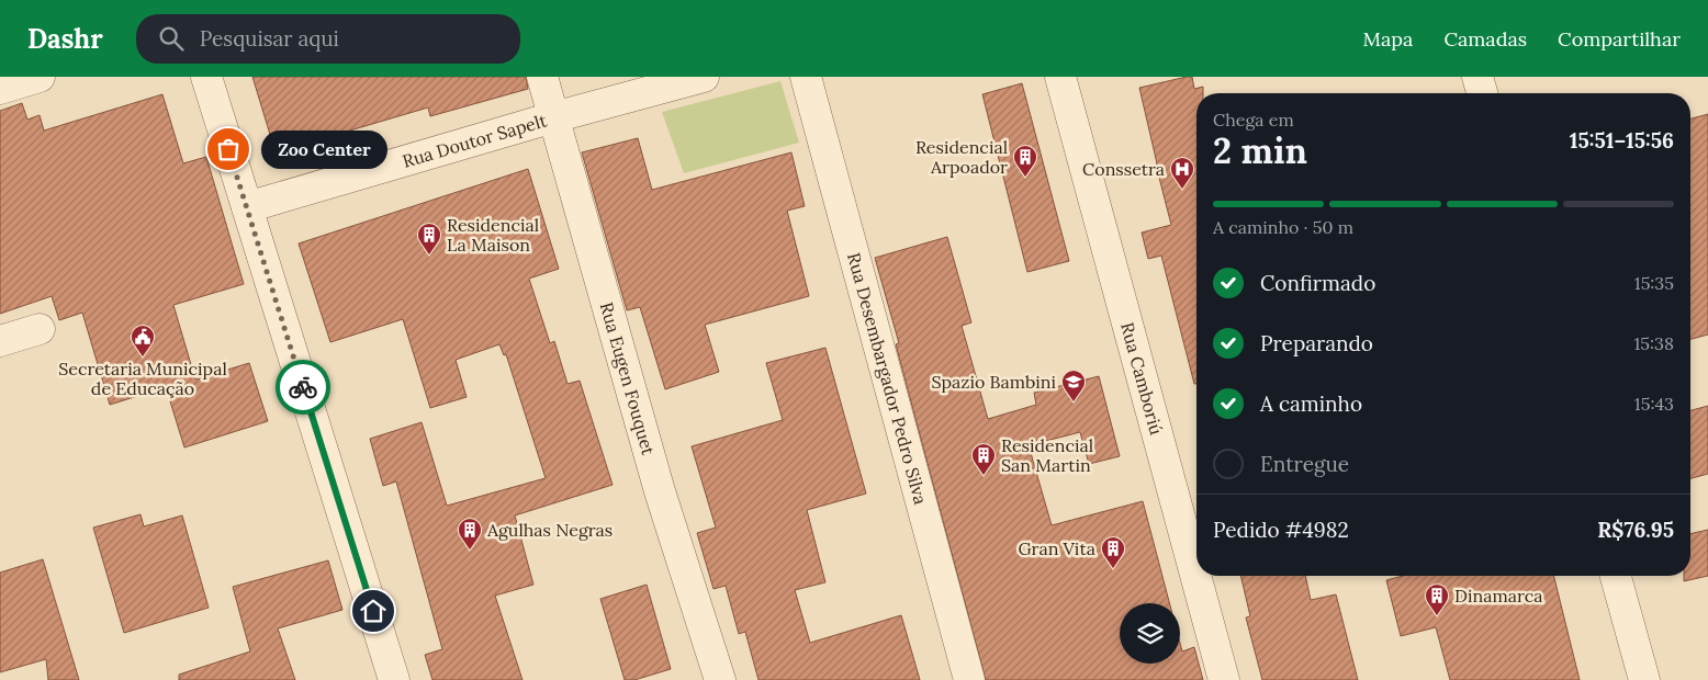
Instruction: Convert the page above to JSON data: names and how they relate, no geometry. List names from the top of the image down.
{
  "streets": {
    "street": [
      "Rua Doutor Sapelt",
      "Rua Desembargador Pedro Silva",
      "Rua Camboriú",
      "Rua Eugen Fouquet"
    ]
  },
  "crossings": [
    ["Rua Doutor Sapelt", "Rua Eugen Fouquet"]
  ],
  "places": {
    "other": ["Zoo Center"],
    "building": [
      "Residencial Arpoador",
      "Residencial La Maison",
      "Residencial San Martin",
      "Agulhas Negras",
      "Gran Vita",
      "Dinamarca"
    ],
    "hospital": ["Conssetra"],
    "public building": ["Secretaria Municipal de Educação"],
    "school or university": ["Spazio Bambini"]
  },
  "page": {
    "header": "Dashr",
    "search": "Pesquisar aqui",
    "nav": ["Mapa", "Camadas", "Compartilhar"],
    "heading": ["2 min", "Chega em", "15:51–15:56"],
    "panel": ["Pedido #4982", "R$76.95"],
    "bubble": "Zoo Center",
    "bar": "A caminho · 50 m",
    "list": [
      ["Confirmado", "15:35"],
      ["Preparando", "15:38"],
      ["A caminho", "15:43"],
      "Entregue"
    ]
  }
}
